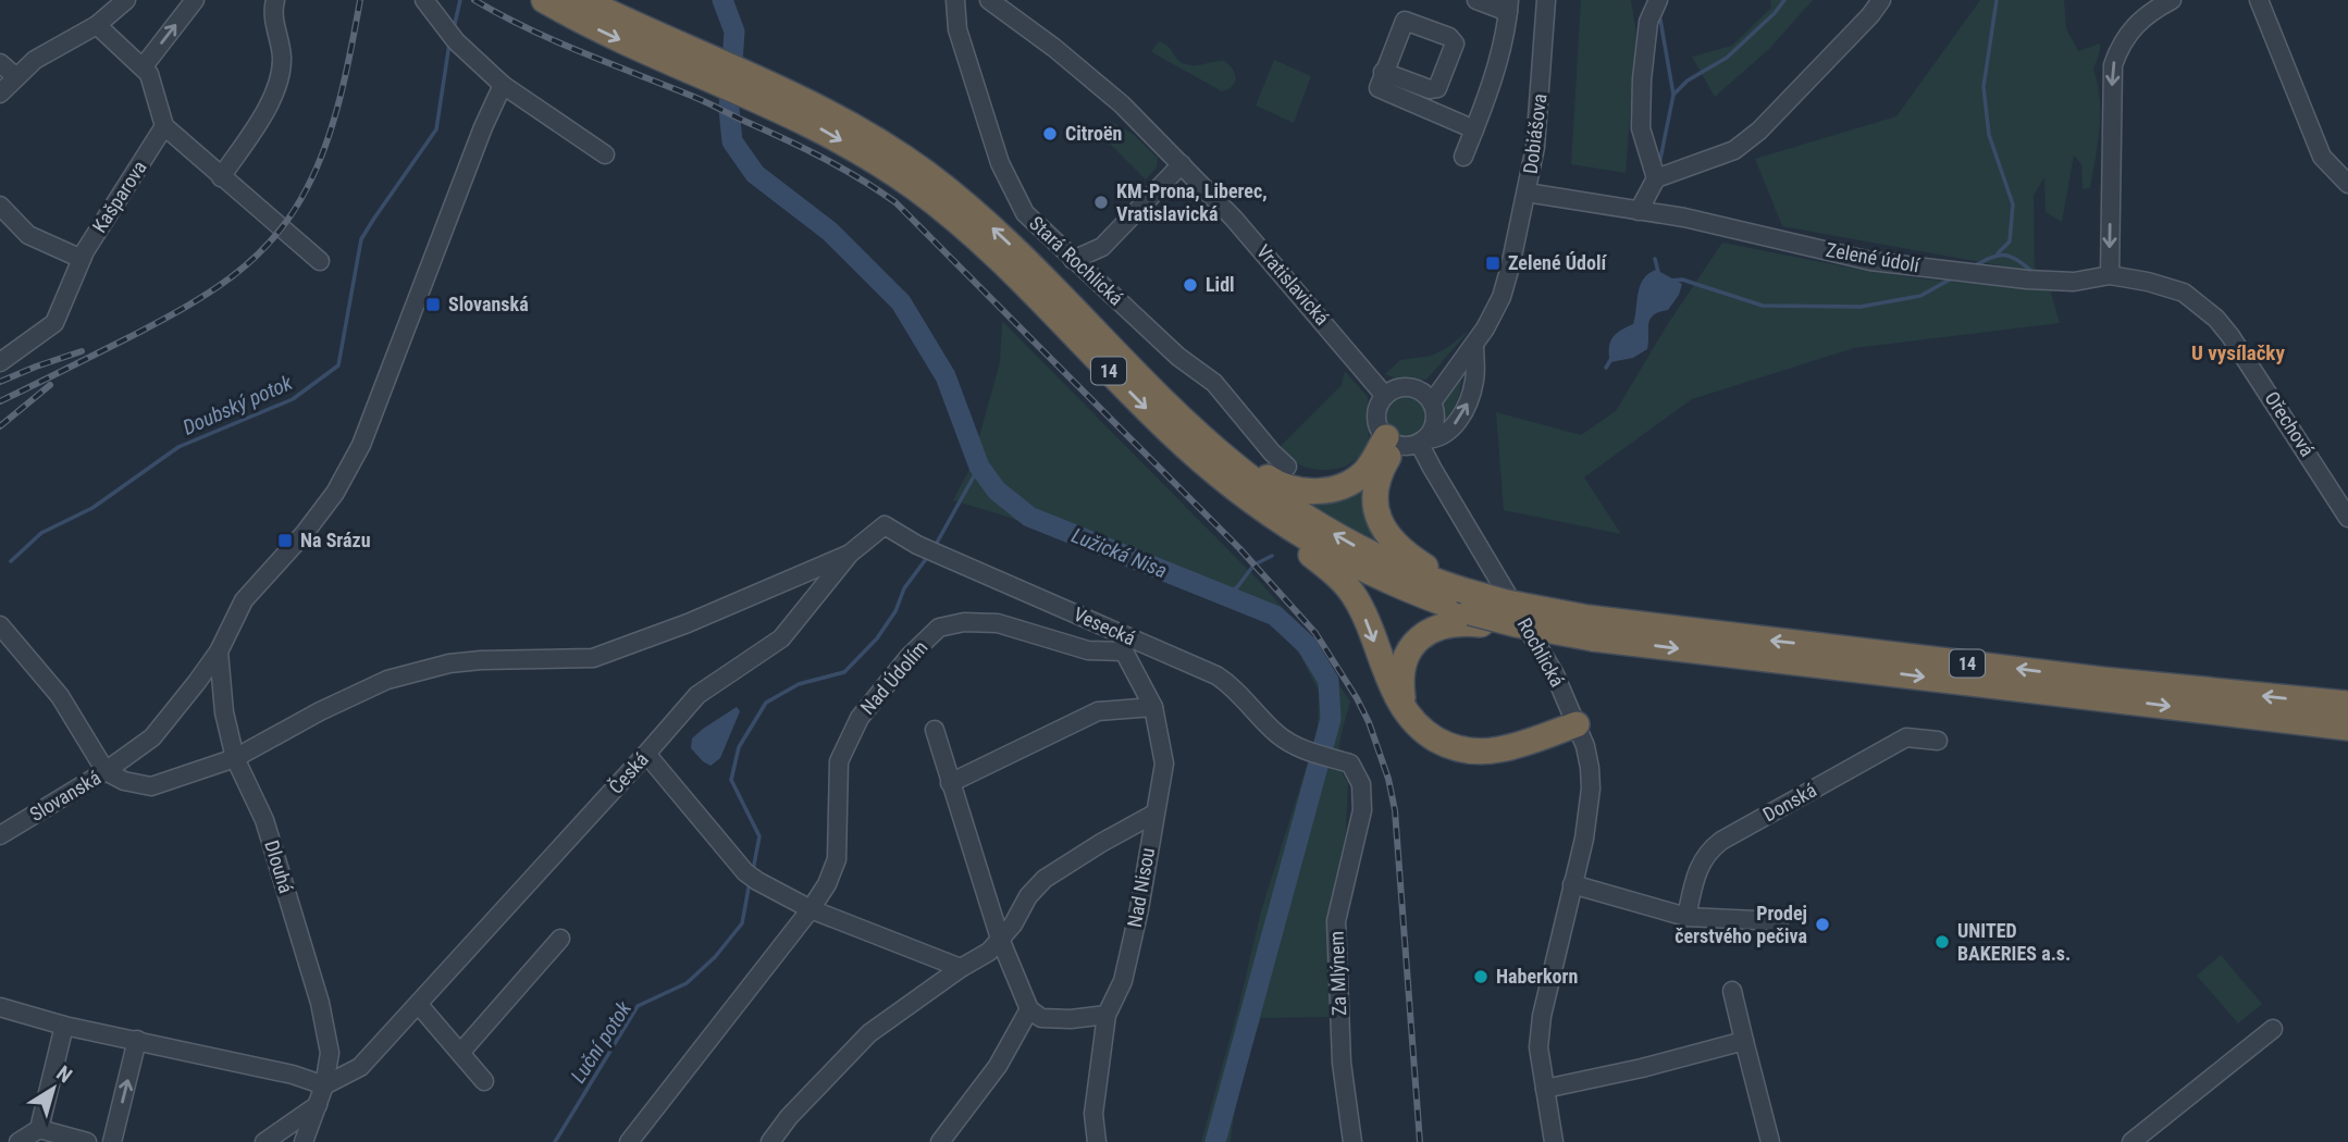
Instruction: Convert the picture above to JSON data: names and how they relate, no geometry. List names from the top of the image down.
{
  "streets": {
    "highway": ["14"],
    "street": [
      "Dobiášova",
      "Kašparova",
      "Zelené údolí",
      "Stará Rochlická",
      "Vratislavická",
      "Ořechová",
      "Vesecká",
      "Rochlická",
      "Nad Údolím",
      "Česká",
      "Slovanská",
      "Donská",
      "Dlouhá",
      "Nad Nisou",
      "Za Mlýnem"
    ]
  },
  "crossings": [
    ["Dobiášova", "Zelené údolí"],
    ["Dobiášova", "Vratislavická"],
    ["Dobiášova", "Rochlická"],
    ["Zelené údolí", "Ořechová"],
    ["Vratislavická", "Rochlická"],
    ["Vesecká", "Nad Údolím"],
    ["Vesecká", "Česká"],
    ["Vesecká", "Nad Nisou"],
    ["Vesecká", "Za Mlýnem"],
    ["Nad Údolím", "Nad Nisou"],
    ["Česká", "Dlouhá"],
    ["Slovanská", "Dlouhá"]
  ],
  "districts": ["U vysílačky"],
  "water": ["Doubský potok", "Lužická Nisa", "Luční potok"],
  "places": {
    "other": [
      "Citroën",
      "KM-Prona, Liberec, Vratislavická",
      "Lidl",
      "Prodej čerstvého pečiva",
      "UNITED BAKERIES a.s.",
      "Haberkorn"
    ],
    "transit": ["Zelené Údolí", "Slovanská", "Na Srázu"]
  },
  "north": "top right"
}
